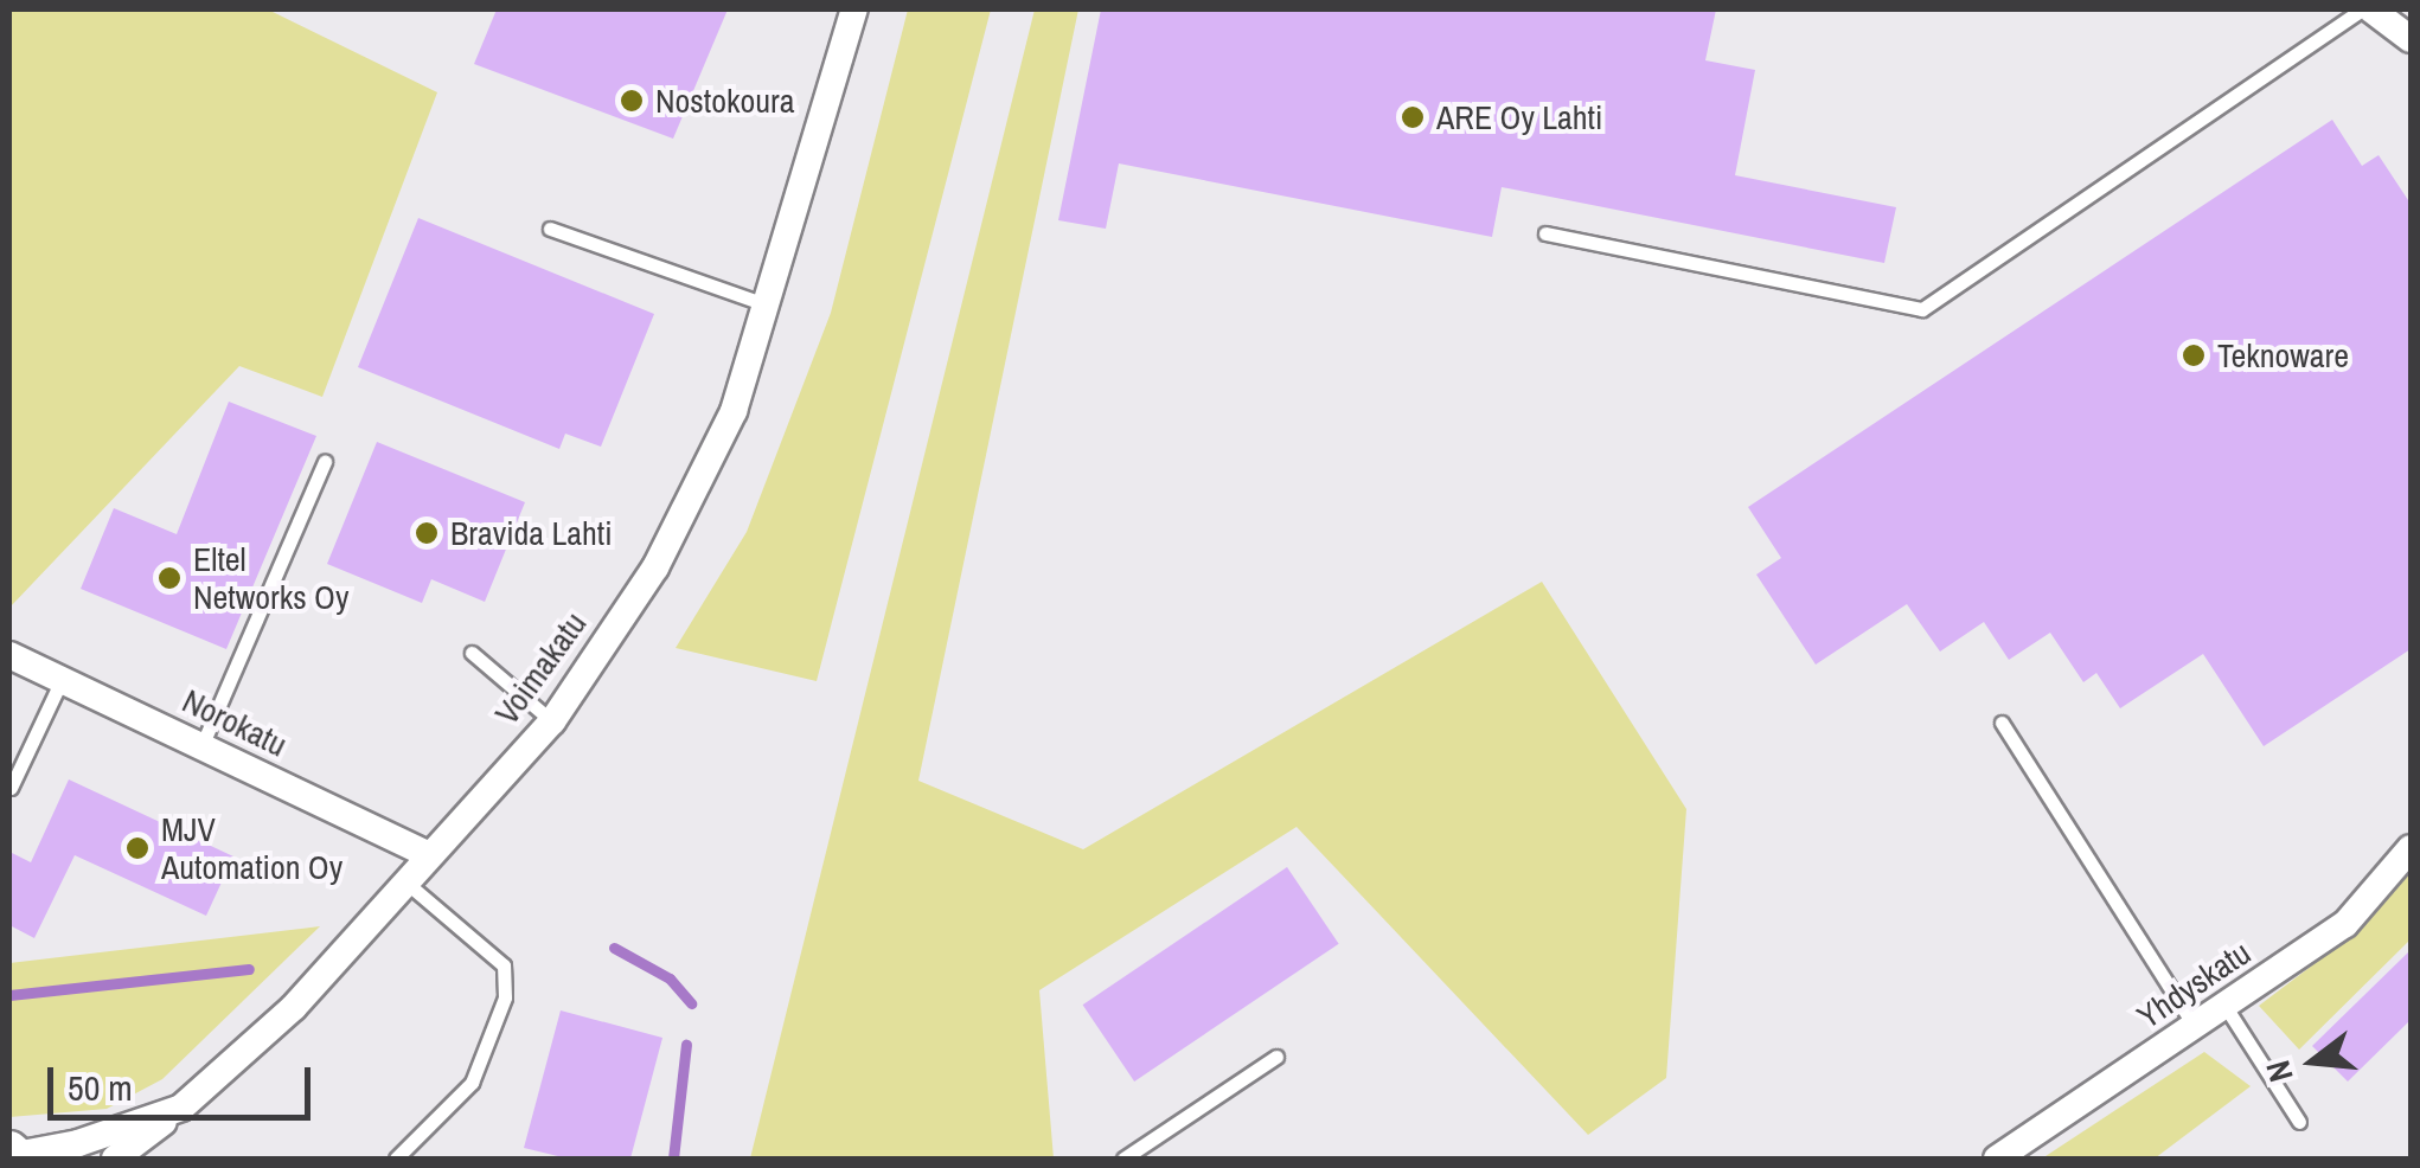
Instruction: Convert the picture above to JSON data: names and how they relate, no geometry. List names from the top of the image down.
{
  "streets": {
    "street": ["Voimakatu", "Norokatu", "Yhdyskatu"]
  },
  "crossings": [
    ["Voimakatu", "Norokatu"]
  ],
  "places": [
    "Nostokoura",
    "ARE Oy Lahti",
    "Teknoware",
    "Bravida Lahti",
    "Eltel Networks Oy",
    "MJV Automation Oy"
  ],
  "scale_bar": "50 m",
  "north": "left"
}
